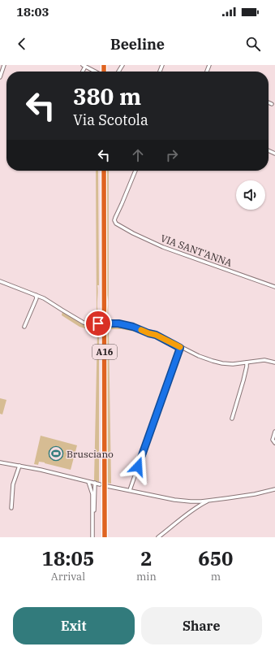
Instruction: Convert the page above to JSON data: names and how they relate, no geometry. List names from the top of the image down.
{
  "streets": {
    "highway": ["A16"],
    "street": ["VIA SANT'ANNA"]
  },
  "places": {
    "sports": ["Brusciano"]
  },
  "page": {
    "status": "18:03",
    "header": "Beeline",
    "turn": ["380 m", "Via Scotola"],
    "eta": [
      "18:05",
      "Arrival",
      "2",
      "min",
      "650",
      "m"
    ],
    "buttons": ["Exit", "Share"]
  }
}
